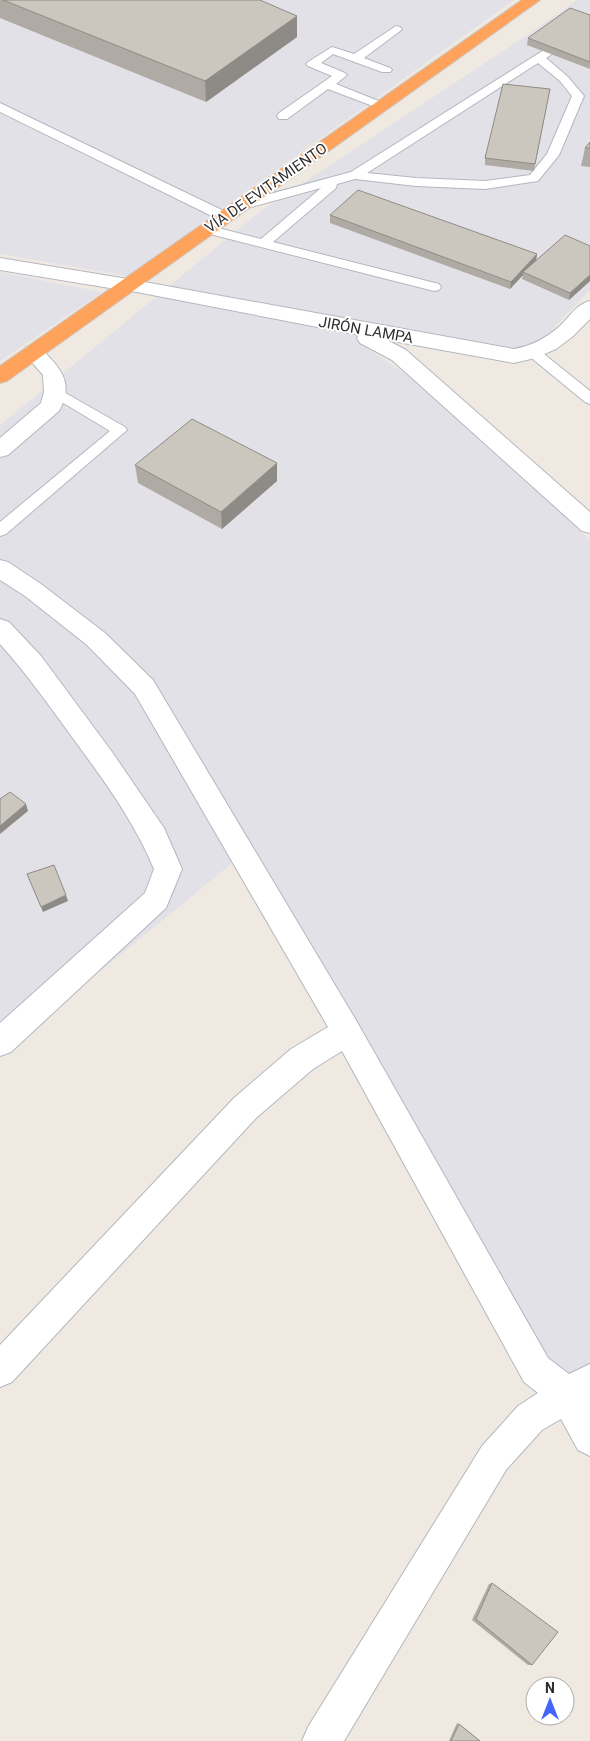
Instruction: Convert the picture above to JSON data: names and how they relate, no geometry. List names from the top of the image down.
{
  "streets": {
    "highway": ["VÍA DE EVITAMIENTO"],
    "street": ["JIRÓN LAMPA"]
  },
  "crossings": [
    ["VÍA DE EVITAMIENTO", "JIRÓN LAMPA"]
  ],
  "north": "top"
}
